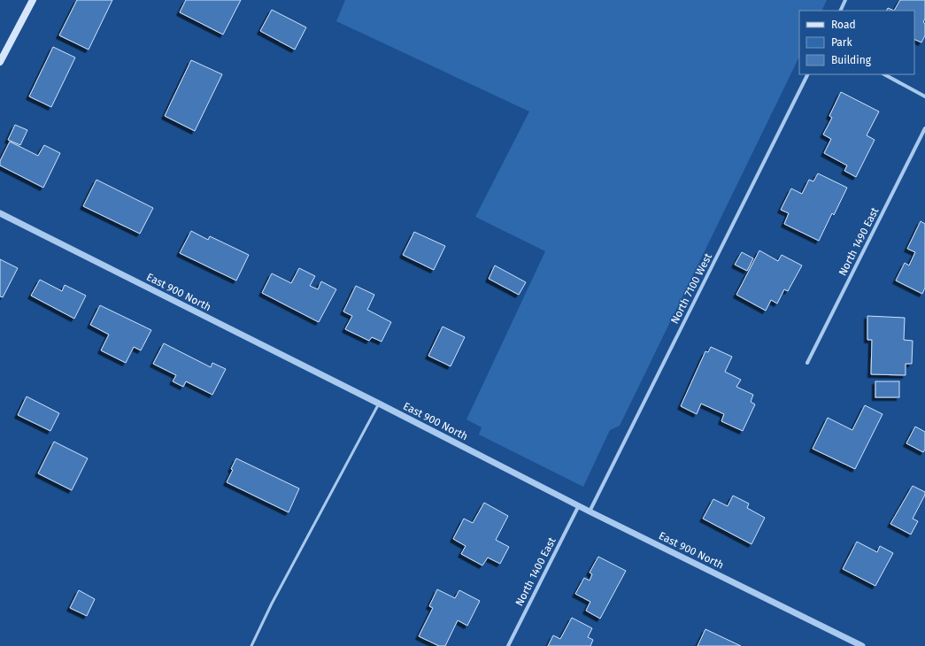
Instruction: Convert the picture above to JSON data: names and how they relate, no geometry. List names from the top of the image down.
{
  "streets": {
    "street": [
      "North 1490 East",
      "North 7100 West",
      "East 900 North",
      "North 1400 East"
    ]
  },
  "crossings": [
    ["North 7100 West", "East 900 North"],
    ["East 900 North", "North 1400 East"]
  ],
  "legend": ["Road", "Park", "Building"]
}
